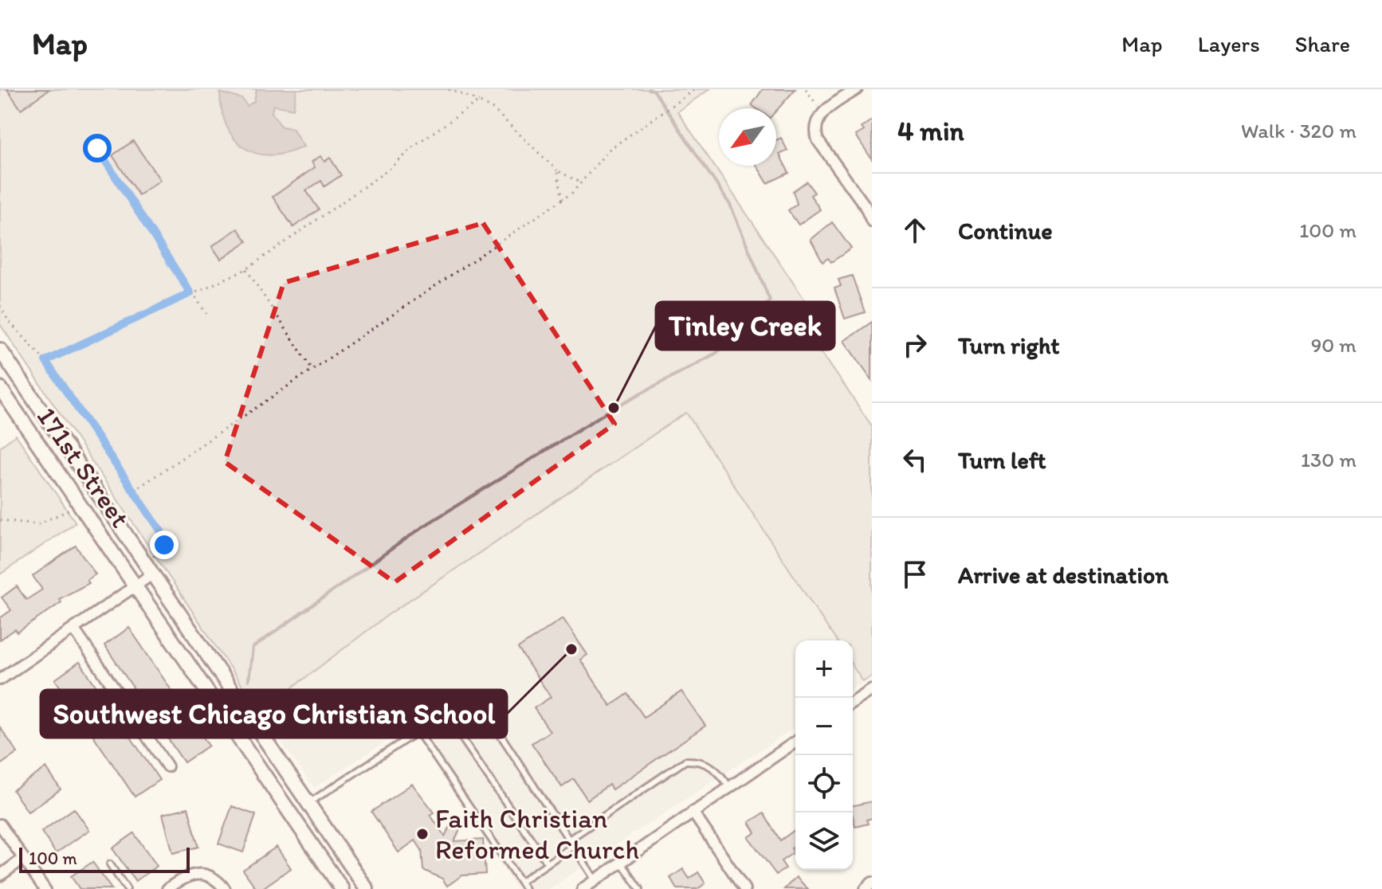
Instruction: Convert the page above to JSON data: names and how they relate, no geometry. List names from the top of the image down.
{
  "streets": {
    "street": ["171st Street"]
  },
  "places": ["Tinley Creek", "Southwest Chicago Christian School", "Faith Christian Reformed Church"],
  "scale_bar": "100 m",
  "north": "bottom left",
  "page": {
    "header": "Map",
    "nav": ["Map", "Layers", "Share"],
    "heading": ["4 min", "Walk · 320 m"],
    "list": [
      ["Continue", "100 m"],
      ["Turn right", "90 m"],
      ["Turn left", "130 m"],
      "Arrive at destination"
    ],
    "map_buttons": ["+", "−"],
    "scale": "100 m"
  }
}
